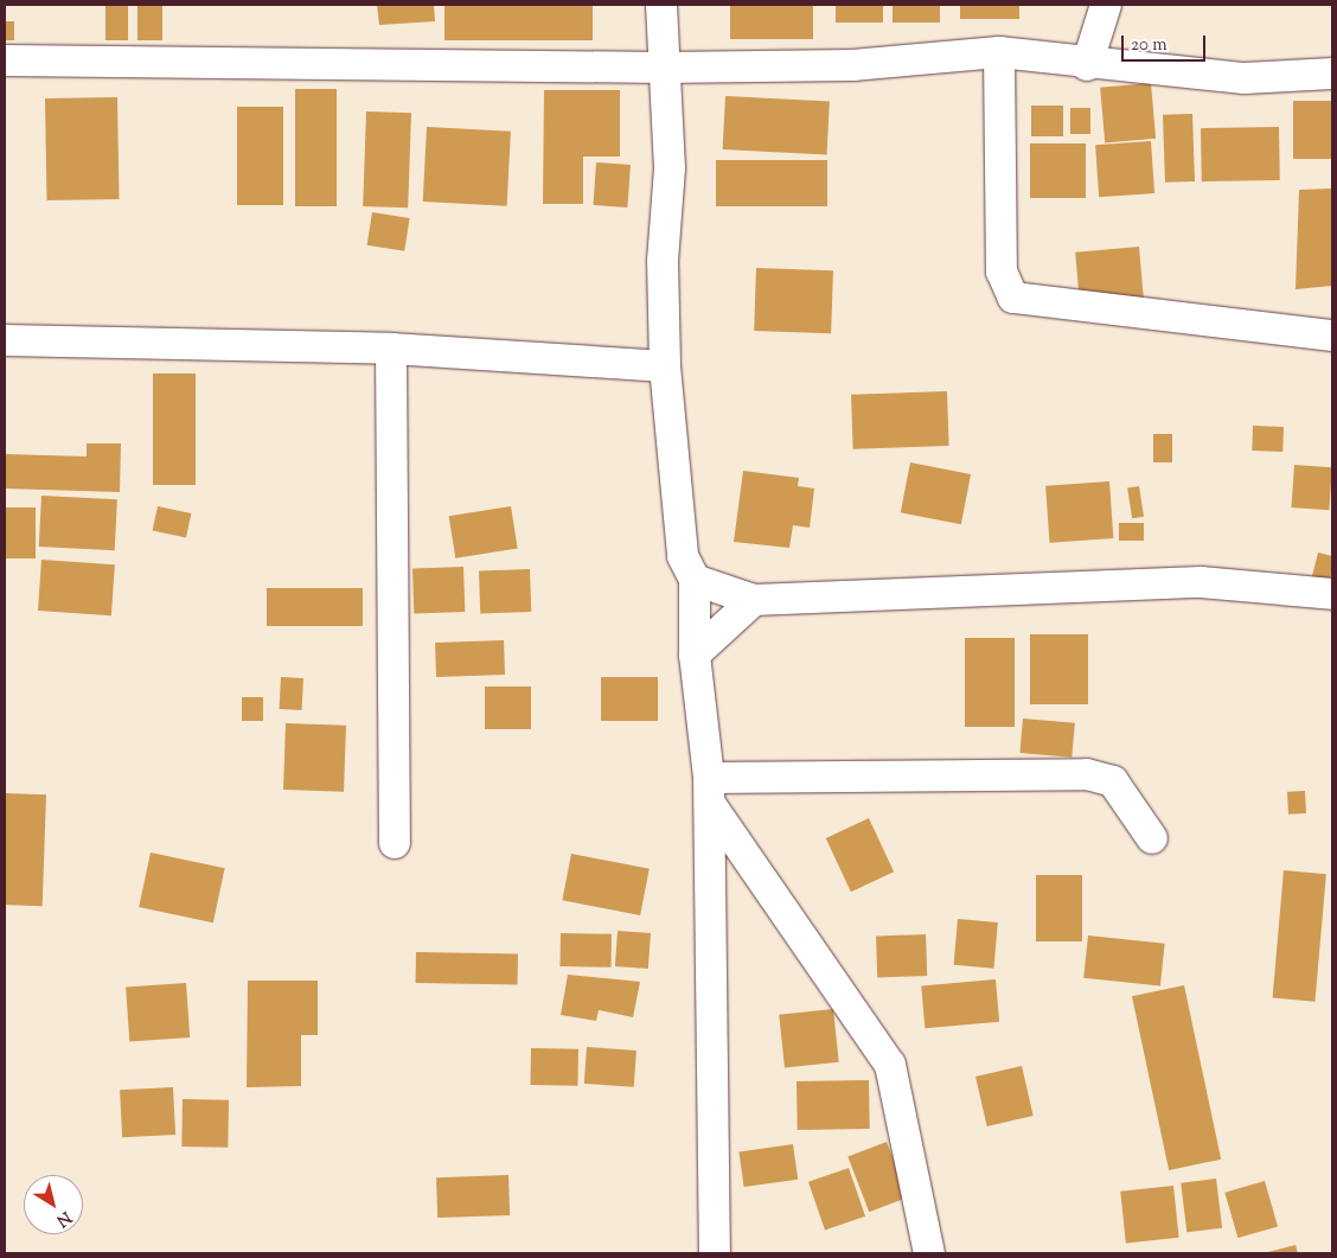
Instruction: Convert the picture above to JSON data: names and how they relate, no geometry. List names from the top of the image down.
{
  "scale_bar": "20 m",
  "north": "bottom right"
}
